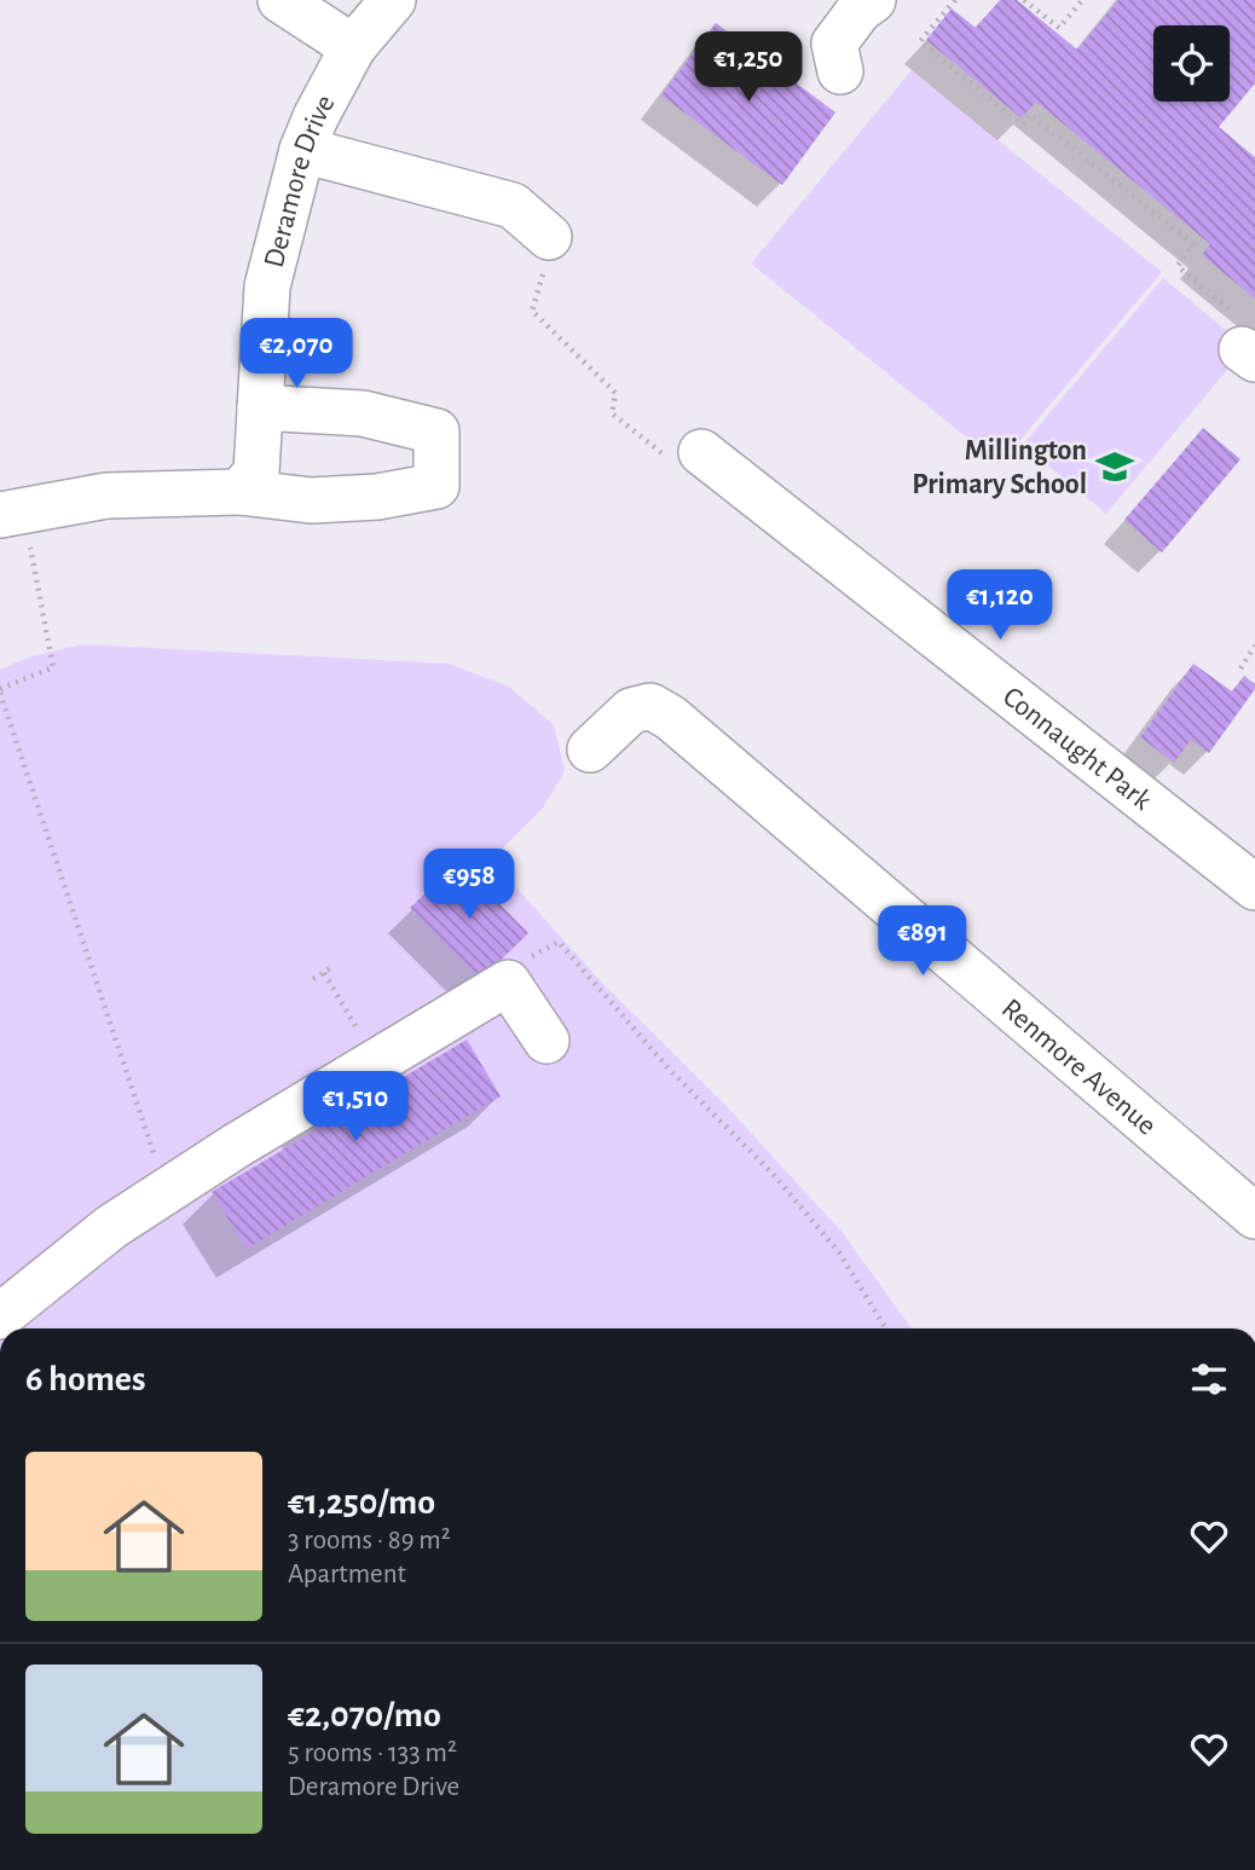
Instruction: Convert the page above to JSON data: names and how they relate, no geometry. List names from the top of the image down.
{
  "streets": {
    "street": ["Deramore Drive", "Connaught Park", "Renmore Avenue"]
  },
  "places": {
    "school or university": ["Millington Primary School"]
  },
  "page": {
    "price": [
      "€1,250",
      "€2,070",
      "€1,120",
      "€958",
      "€891",
      "€1,510"
    ],
    "heading": "6 homes",
    "list": [
      {
        "name": "€1,250/mo",
        "note": "3 rooms · 89 m² · Apartment"
      },
      {
        "name": "€2,070/mo",
        "note": "5 rooms · 133 m² · Deramore Drive"
      }
    ]
  }
}
